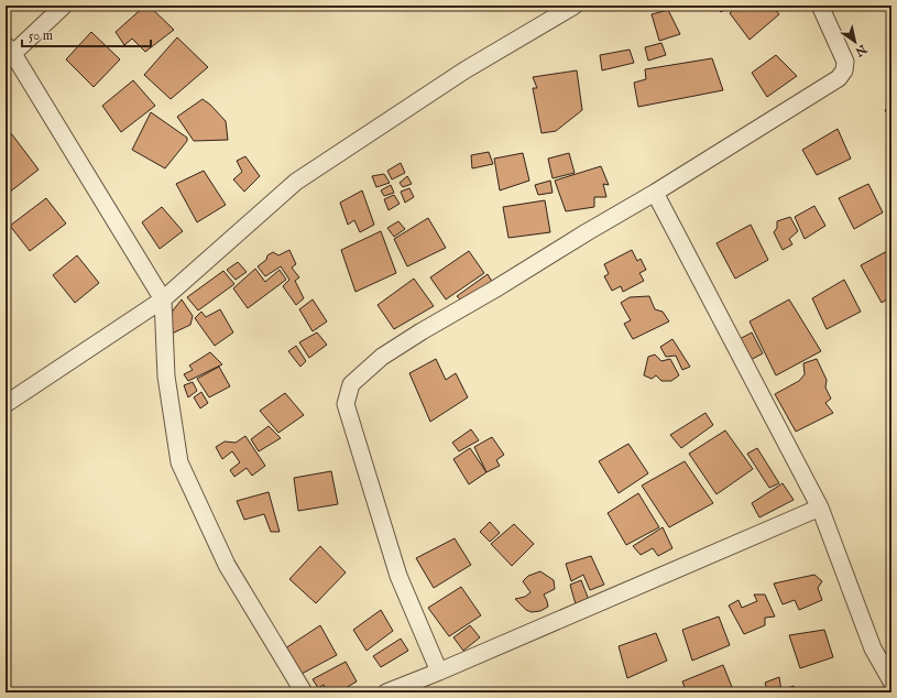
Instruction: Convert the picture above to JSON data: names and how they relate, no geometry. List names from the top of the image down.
{
  "scale_bar": "50 m",
  "north": "bottom right"
}
